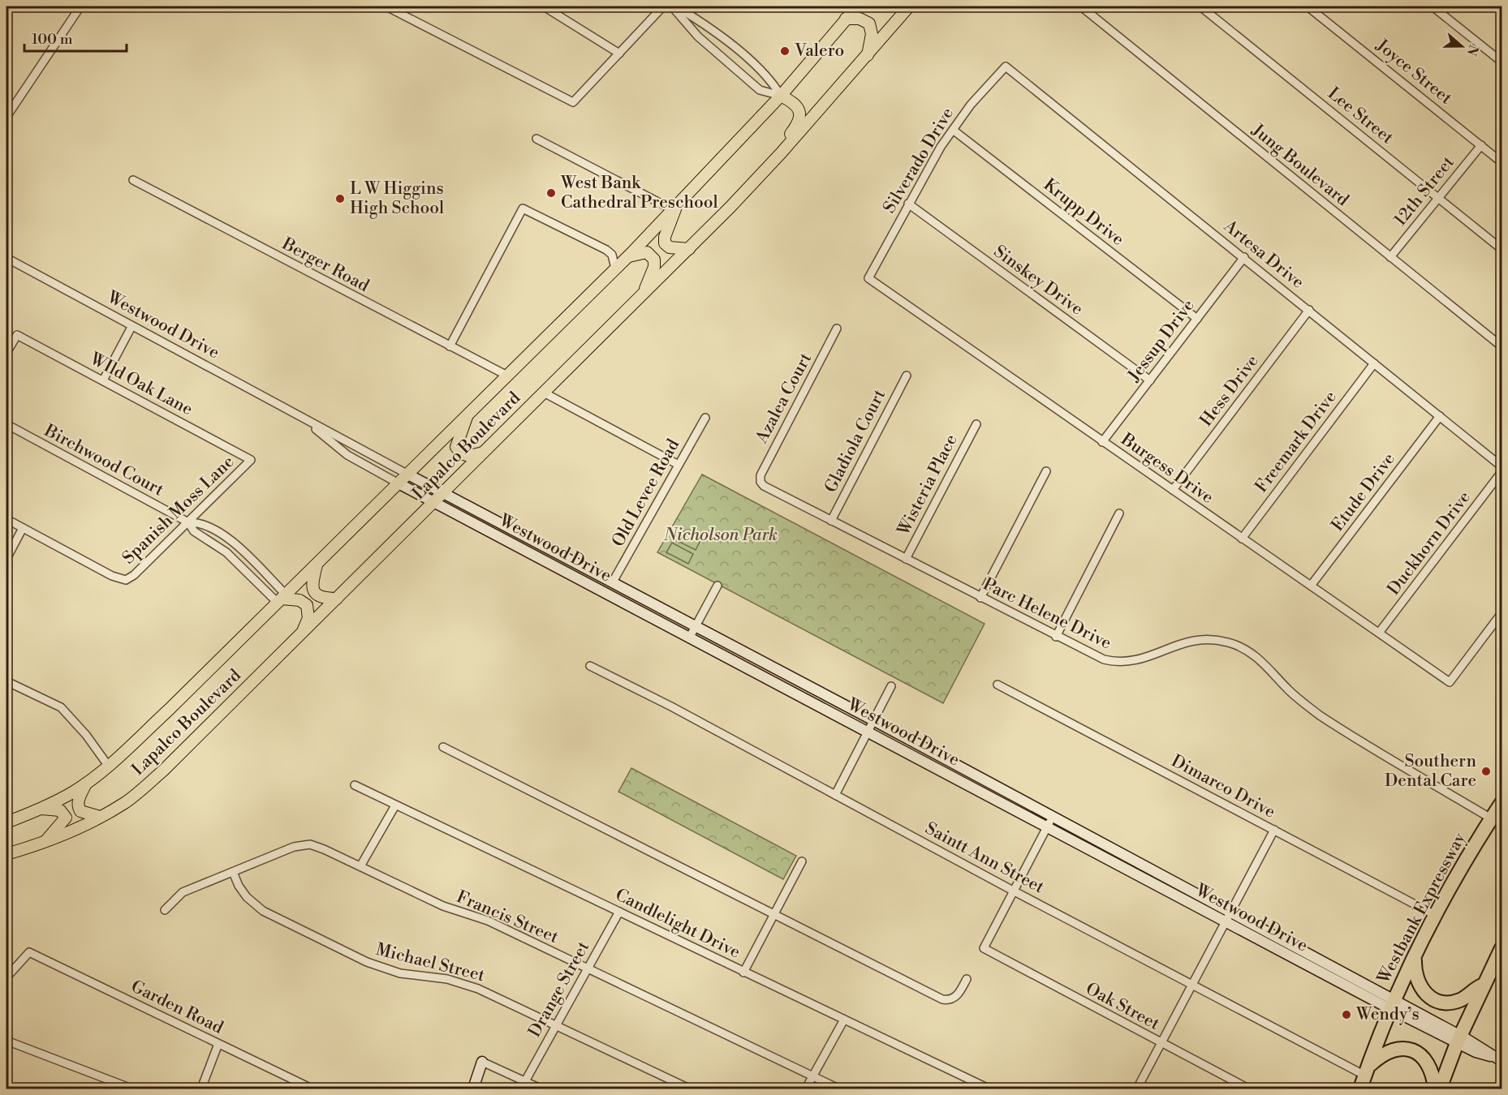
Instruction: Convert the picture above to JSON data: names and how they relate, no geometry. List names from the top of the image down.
{
  "streets": {
    "highway": ["Westbank Expressway"],
    "main road": ["Lapalco Boulevard"],
    "street": [
      "Joyce Street",
      "Lee Street",
      "Silverado Drive",
      "Jung Boulevard",
      "12th Street",
      "Krupp Drive",
      "Artesa Drive",
      "Berger Road",
      "Sinskey Drive",
      "Westwood Drive",
      "Jessup Drive",
      "WIld Oak Lane",
      "Hess Drive",
      "Azalea Court",
      "Gladiola Court",
      "Freemark Drive",
      "Birchwood Court",
      "Burgess Drive",
      "Wisteria Place",
      "Etude Drive",
      "Old Levee Road",
      "Spanish Moss Lane",
      "Duckhorn Drive",
      "Parc Helene Drive",
      "Dimarco Drive",
      "Saintt Ann Street",
      "Francis Street",
      "Candlelight Drive",
      "Michael Street",
      "Drange Street",
      "Oak Street",
      "Garden Road"
    ]
  },
  "crossings": [
    ["Joyce Street", "12th Street"],
    ["Lee Street", "12th Street"],
    ["Silverado Drive", "Krupp Drive"],
    ["Silverado Drive", "Artesa Drive"],
    ["Silverado Drive", "Sinskey Drive"],
    ["Silverado Drive", "Burgess Drive"],
    ["Jung Boulevard", "12th Street"],
    ["Krupp Drive", "Jessup Drive"],
    ["Artesa Drive", "Jessup Drive"],
    ["Artesa Drive", "Hess Drive"],
    ["Artesa Drive", "Freemark Drive"],
    ["Artesa Drive", "Etude Drive"],
    ["Berger Road", "Lapalco Boulevard"],
    ["Sinskey Drive", "Jessup Drive"],
    ["Westwood Drive", "Lapalco Boulevard"],
    ["Westwood Drive", "Old Levee Road"],
    ["Westwood Drive", "Westbank Expressway"],
    ["Jessup Drive", "Burgess Drive"],
    ["WIld Oak Lane", "Spanish Moss Lane"],
    ["Hess Drive", "Burgess Drive"],
    ["Azalea Court", "Parc Helene Drive"],
    ["Gladiola Court", "Parc Helene Drive"],
    ["Freemark Drive", "Burgess Drive"],
    ["Birchwood Court", "Spanish Moss Lane"],
    ["Burgess Drive", "Etude Drive"],
    ["Burgess Drive", "Duckhorn Drive"],
    ["Wisteria Place", "Parc Helene Drive"],
    ["Parc Helene Drive", "Westbank Expressway"],
    ["Dimarco Drive", "Westbank Expressway"],
    ["Saintt Ann Street", "Westbank Expressway"],
    ["Saintt Ann Street", "Oak Street"],
    ["Francis Street", "Michael Street"],
    ["Francis Street", "Drange Street"],
    ["Candlelight Drive", "Drange Street"],
    ["Michael Street", "Drange Street"]
  ],
  "parks": ["Nicholson Park"],
  "places": [
    "Valero",
    "West Bank Cathedral Preschool",
    "L W Higgins High School",
    "Southern Dental Care",
    "Wendy’s"
  ],
  "scale_bar": "100 m",
  "north": "right"
}
